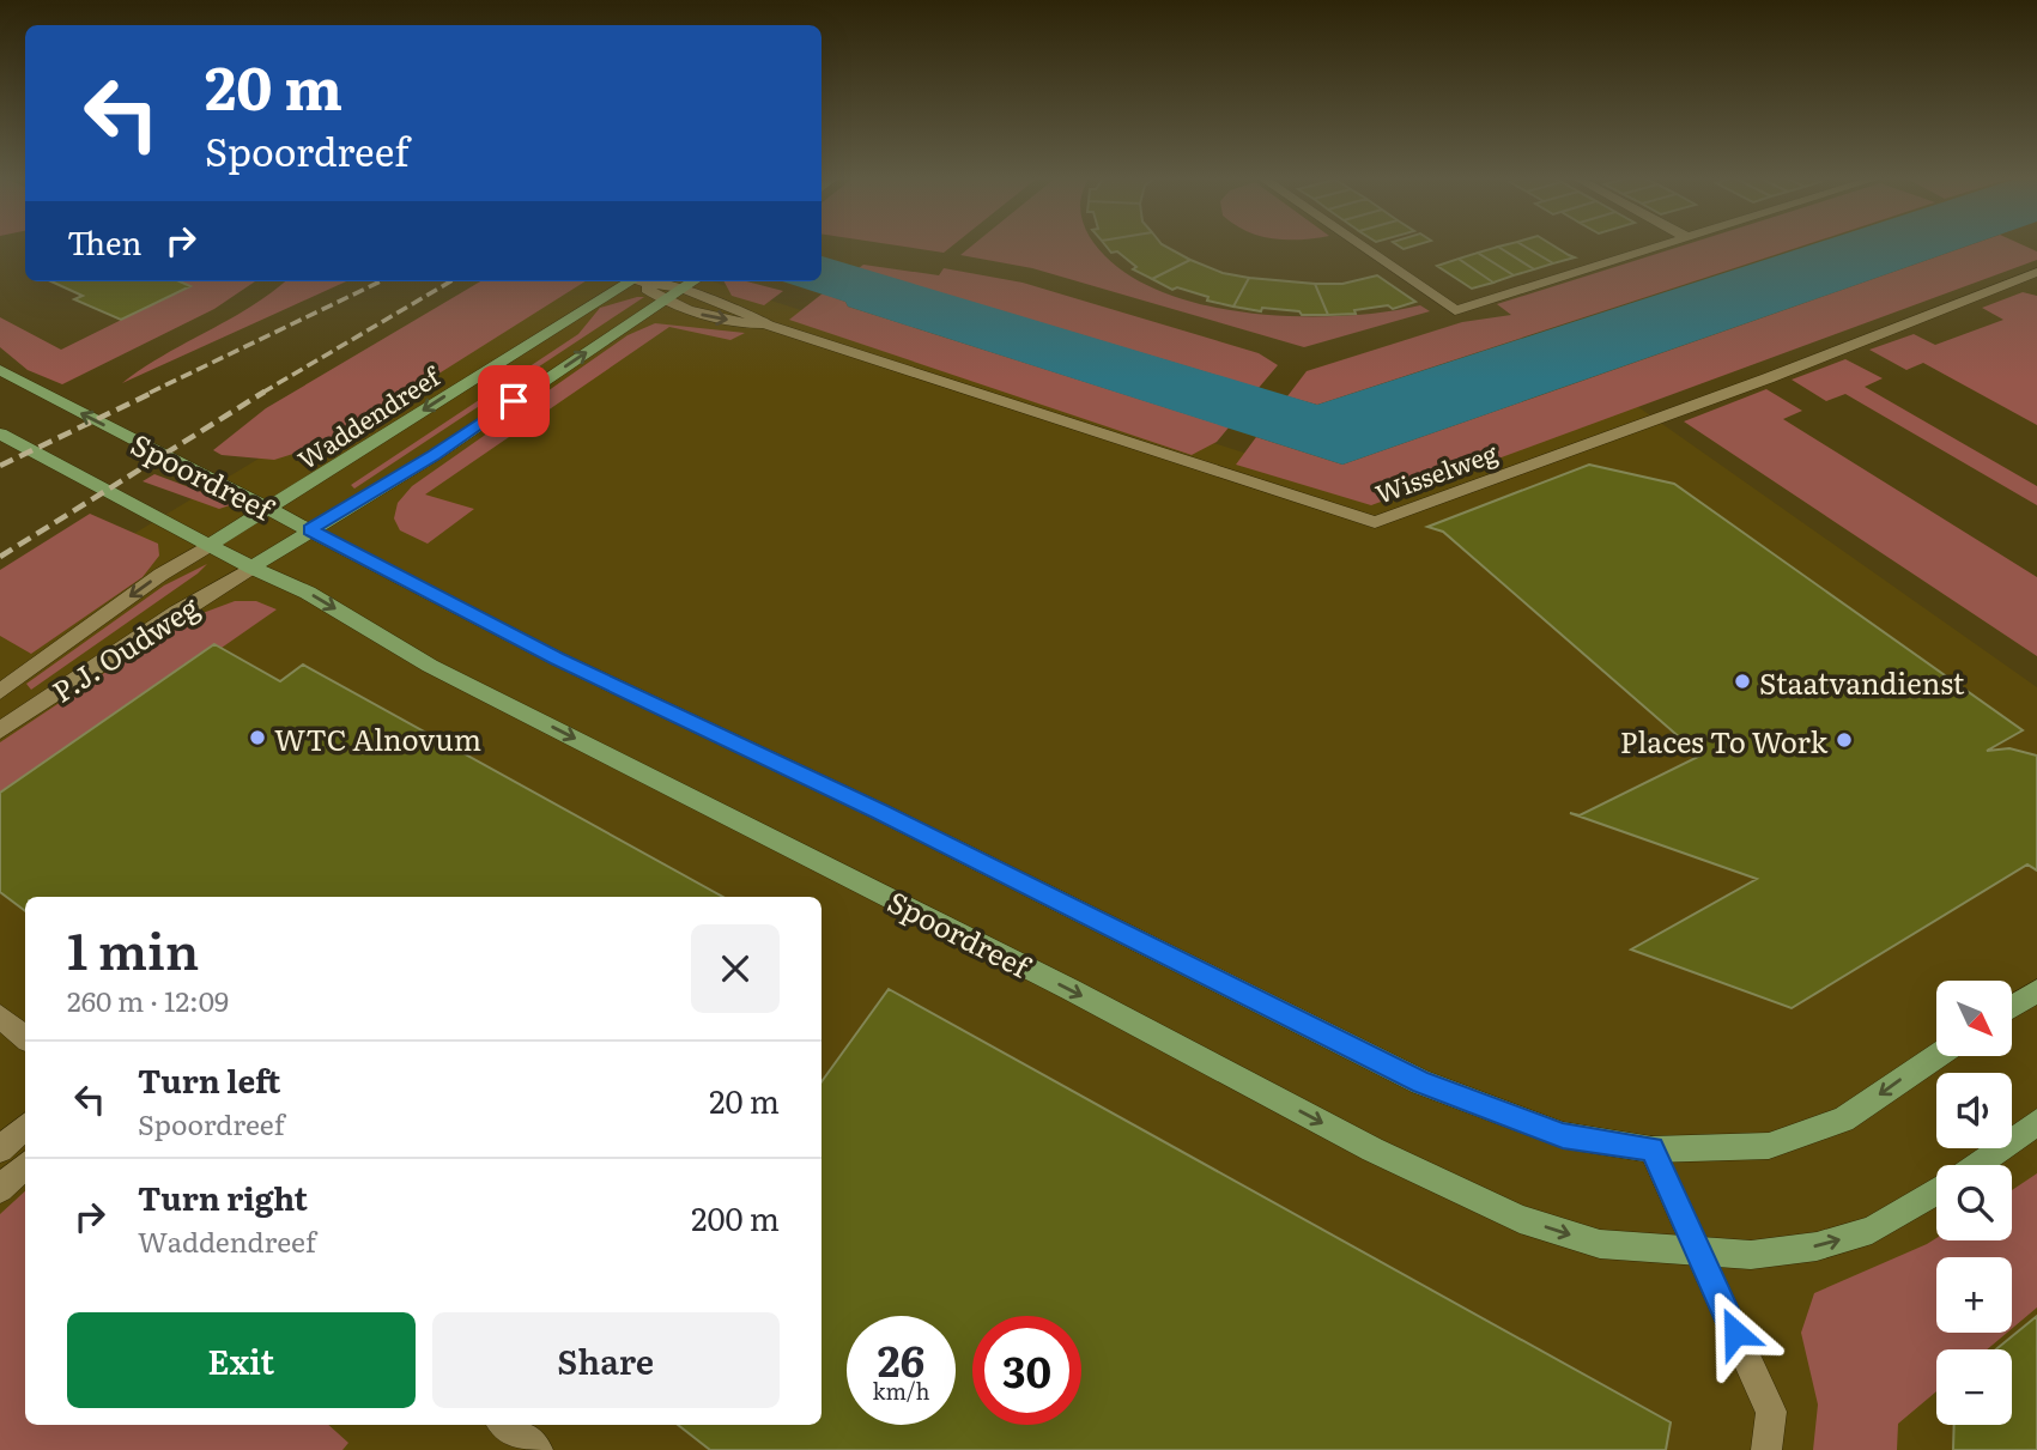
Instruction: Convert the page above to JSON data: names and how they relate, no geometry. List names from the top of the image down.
{
  "streets": {
    "main road": ["Waddendreef", "Spoordreef"],
    "street": ["Wisselweg", "P.J. Oudweg"]
  },
  "crossings": [
    ["Waddendreef", "Spoordreef"],
    ["Waddendreef", "P.J. Oudweg"],
    ["Spoordreef", "P.J. Oudweg"]
  ],
  "places": ["Staatvandienst", "WTC Alnovum", "Places To Work"],
  "north": "bottom right",
  "page": {
    "turn": ["20 m", "Spoordreef"],
    "then": "Then",
    "heading": ["1 min", "260 m · 12:09"],
    "map_buttons": ["+", "−"],
    "list": [
      {
        "name": "Turn left",
        "note": "Spoordreef",
        "value": "20 m"
      },
      {
        "name": "Turn right",
        "note": "Waddendreef",
        "value": "200 m"
      }
    ],
    "buttons": ["Exit", "Share"],
    "speed": "26 km/h",
    "limit": "30"
  }
}
